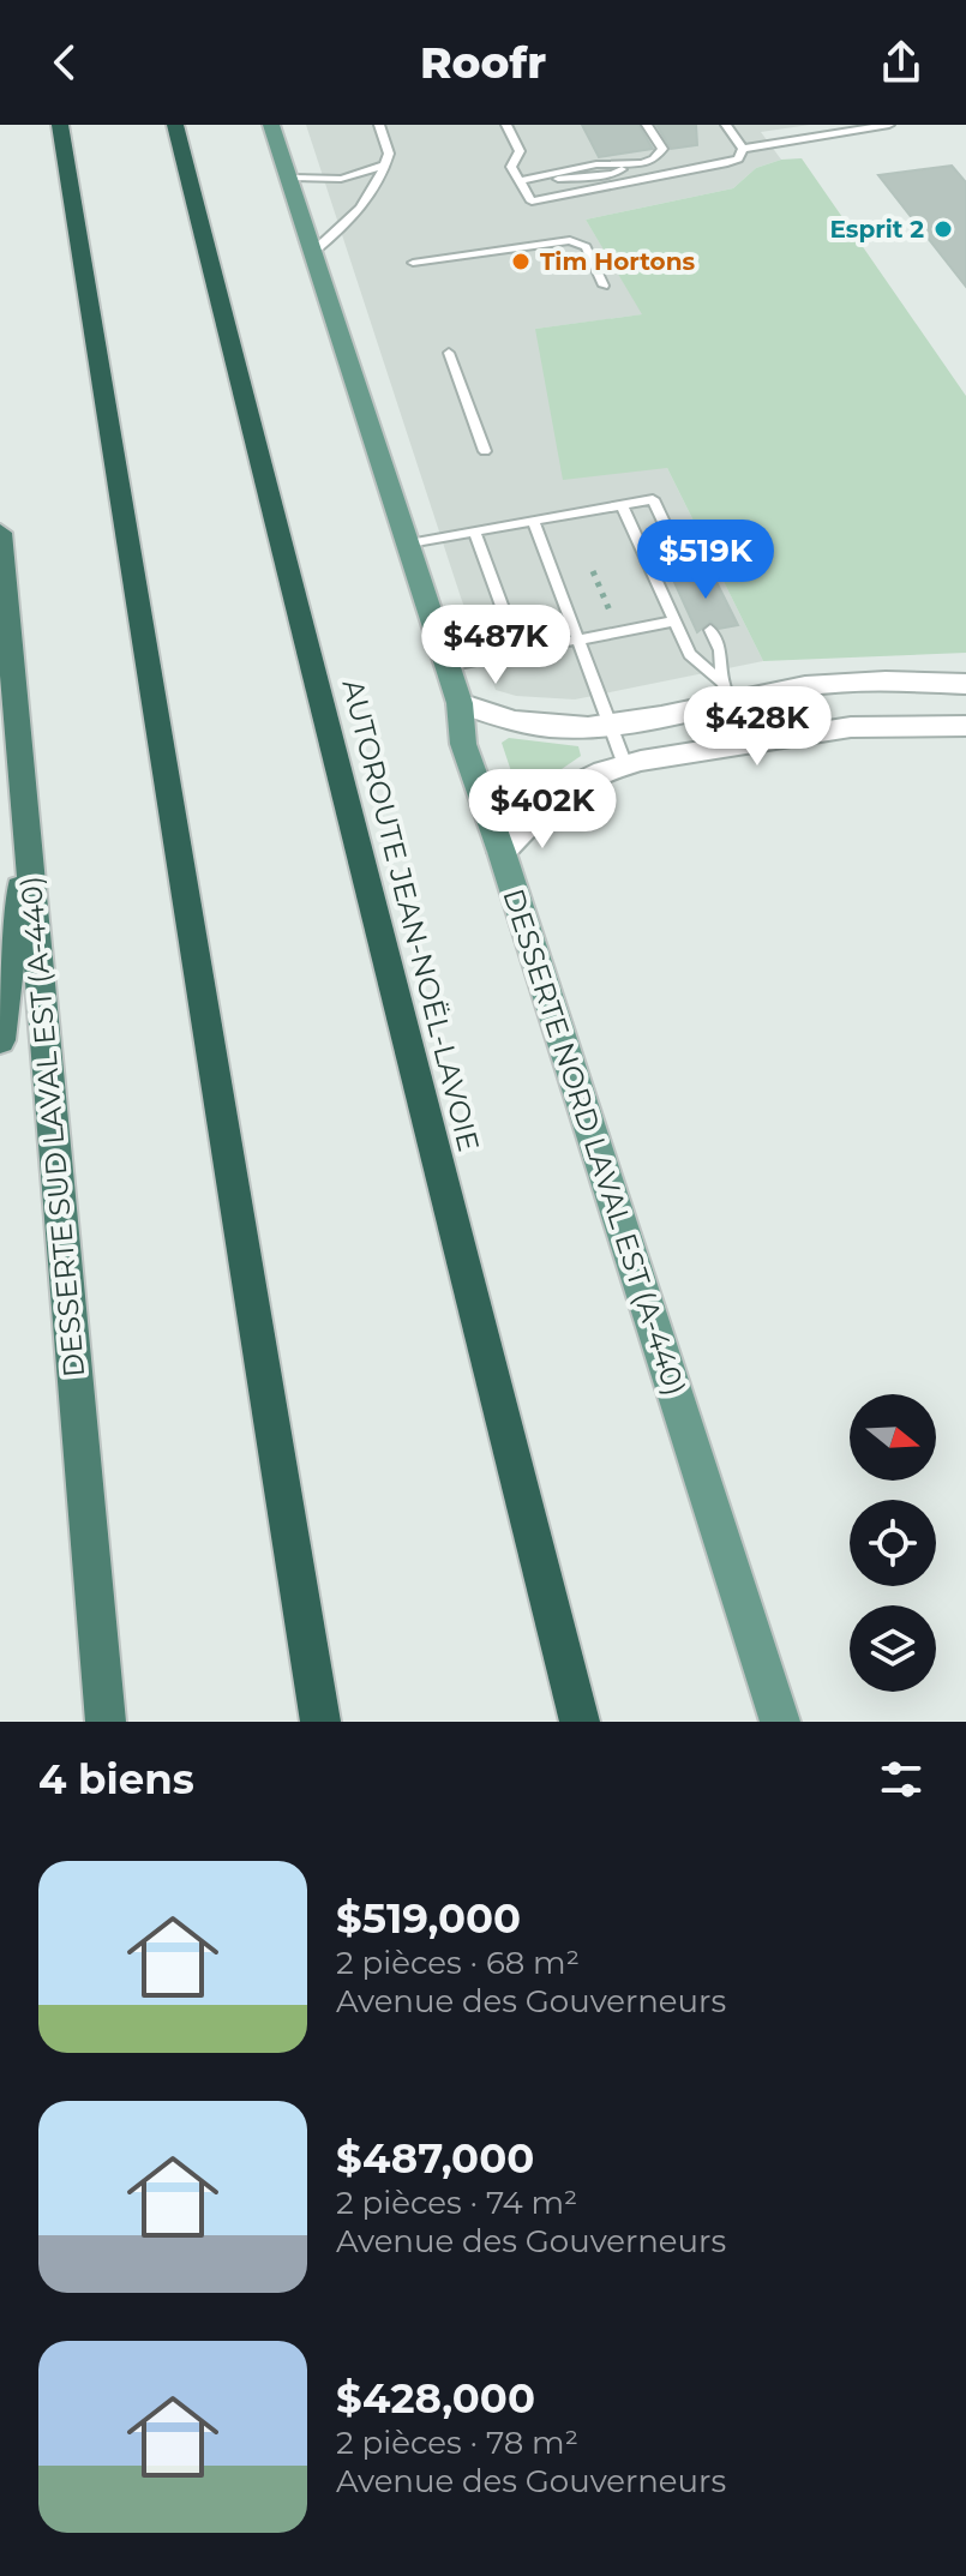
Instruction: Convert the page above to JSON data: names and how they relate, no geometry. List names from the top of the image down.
{
  "streets": {
    "highway": ["AUTOROUTE JEAN-NOËL-LAVOIE", "DESSERTE SUD LAVAL EST (A-440)"],
    "main road": ["DESSERTE NORD LAVAL EST (A-440)"]
  },
  "places": ["Esprit 2", "Tim Hortons"],
  "north": "right",
  "page": {
    "header": "Roofr",
    "price": [
      "$519K",
      "$487K",
      "$428K",
      "$402K"
    ],
    "heading": "4 biens",
    "list": [
      {
        "name": "$519,000",
        "note": "2 pièces · 68 m² · Avenue des Gouverneurs"
      },
      {
        "name": "$487,000",
        "note": "2 pièces · 74 m² · Avenue des Gouverneurs"
      },
      {
        "name": "$428,000",
        "note": "2 pièces · 78 m² · Avenue des Gouverneurs"
      }
    ]
  }
}
